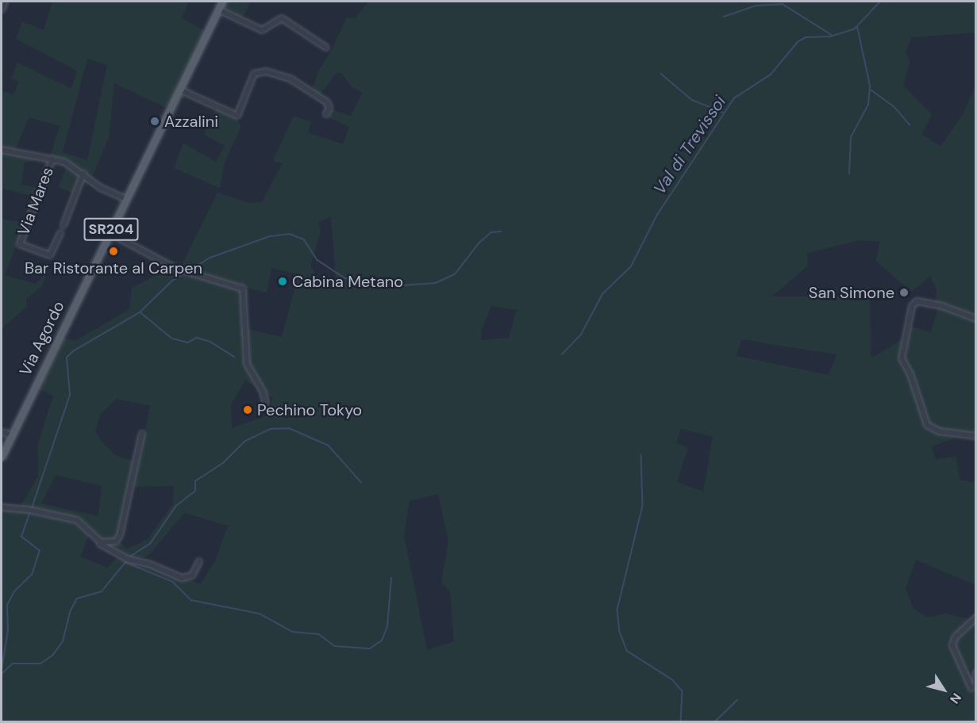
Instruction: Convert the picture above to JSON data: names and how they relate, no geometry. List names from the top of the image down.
{
  "streets": {
    "main road": ["SR204", "Via Agordo"],
    "street": ["Via Mares"]
  },
  "crossings": [
    ["Via Mares", "Via Agordo"]
  ],
  "water": ["Val di Trevissoi"],
  "places": [
    "Azzalini",
    "Bar Ristorante al Carpen",
    "Cabina Metano",
    "San Simone",
    "Pechino Tokyo"
  ],
  "north": "bottom right"
}
